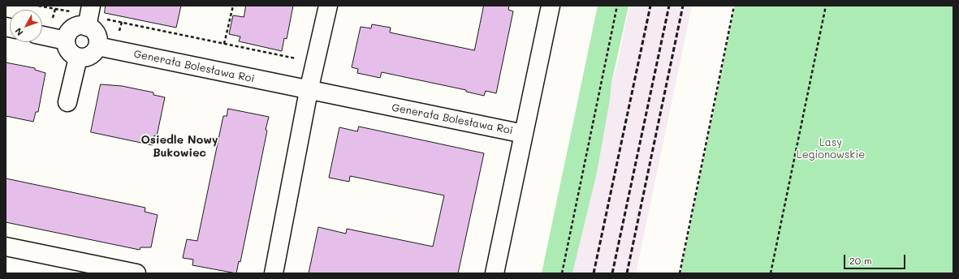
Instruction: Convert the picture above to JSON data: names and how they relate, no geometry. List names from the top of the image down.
{
  "streets": {
    "street": ["Generała Bolesława Roi"]
  },
  "districts": ["Osiedle Nowy Bukowiec"],
  "parks": ["Lasy Legionowskie"],
  "scale_bar": "20 m",
  "north": "bottom left"
}
